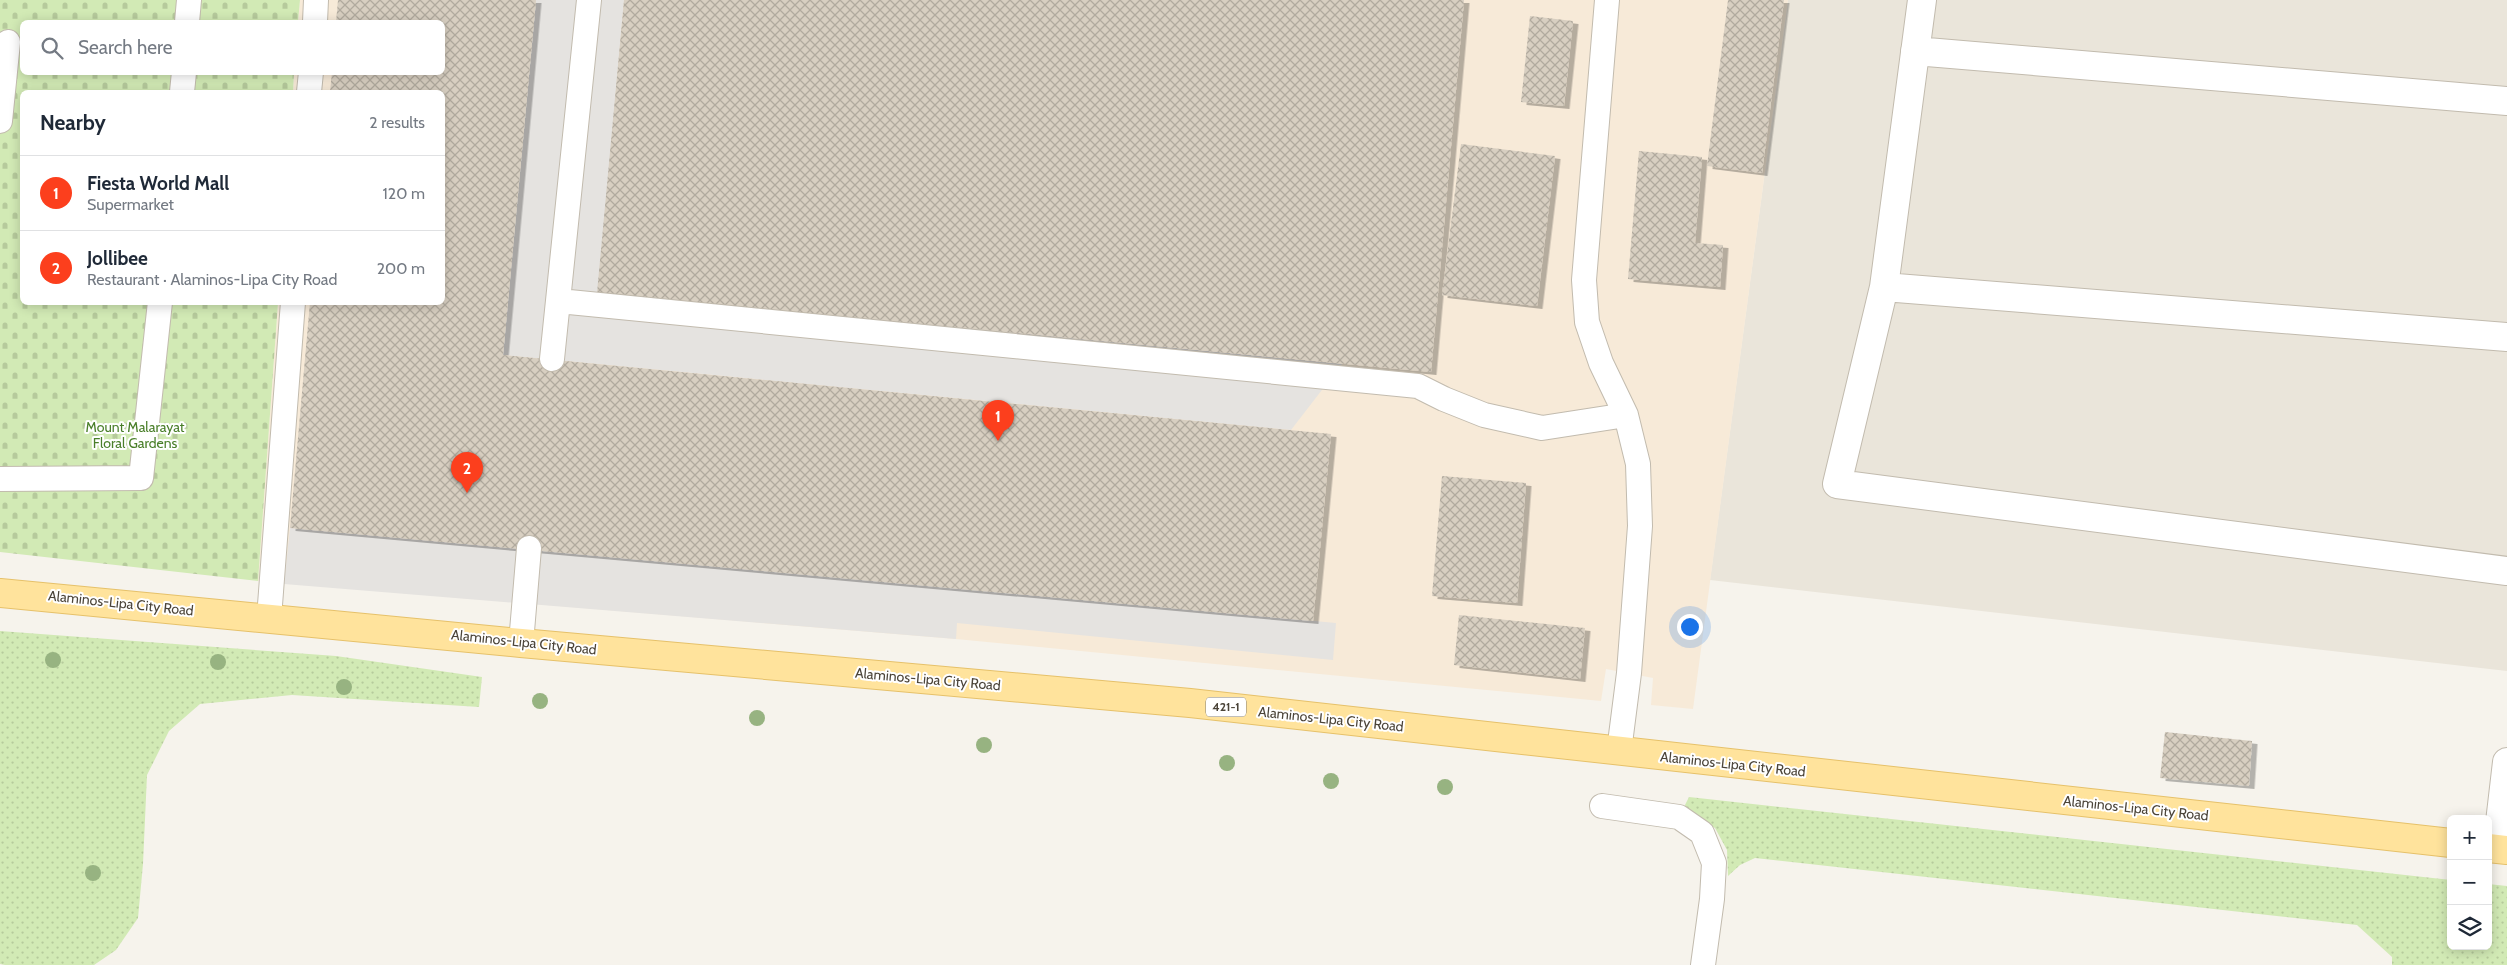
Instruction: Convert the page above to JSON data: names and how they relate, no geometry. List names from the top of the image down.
{
  "streets": {
    "main road": ["Alaminos-Lipa City Road", "421-1"]
  },
  "parks": ["Mount Malarayat Floral Gardens"],
  "page": {
    "search": "Search here",
    "heading": ["Nearby", "2 results"],
    "list": [
      {
        "mark": "1",
        "name": "Fiesta World Mall",
        "note": "Supermarket",
        "value": "120 m"
      },
      {
        "mark": "2",
        "name": "Jollibee",
        "note": "Restaurant · Alaminos-Lipa City Road",
        "value": "200 m"
      }
    ],
    "pins": ["1", "2"],
    "map_buttons": ["+", "−"]
  }
}
